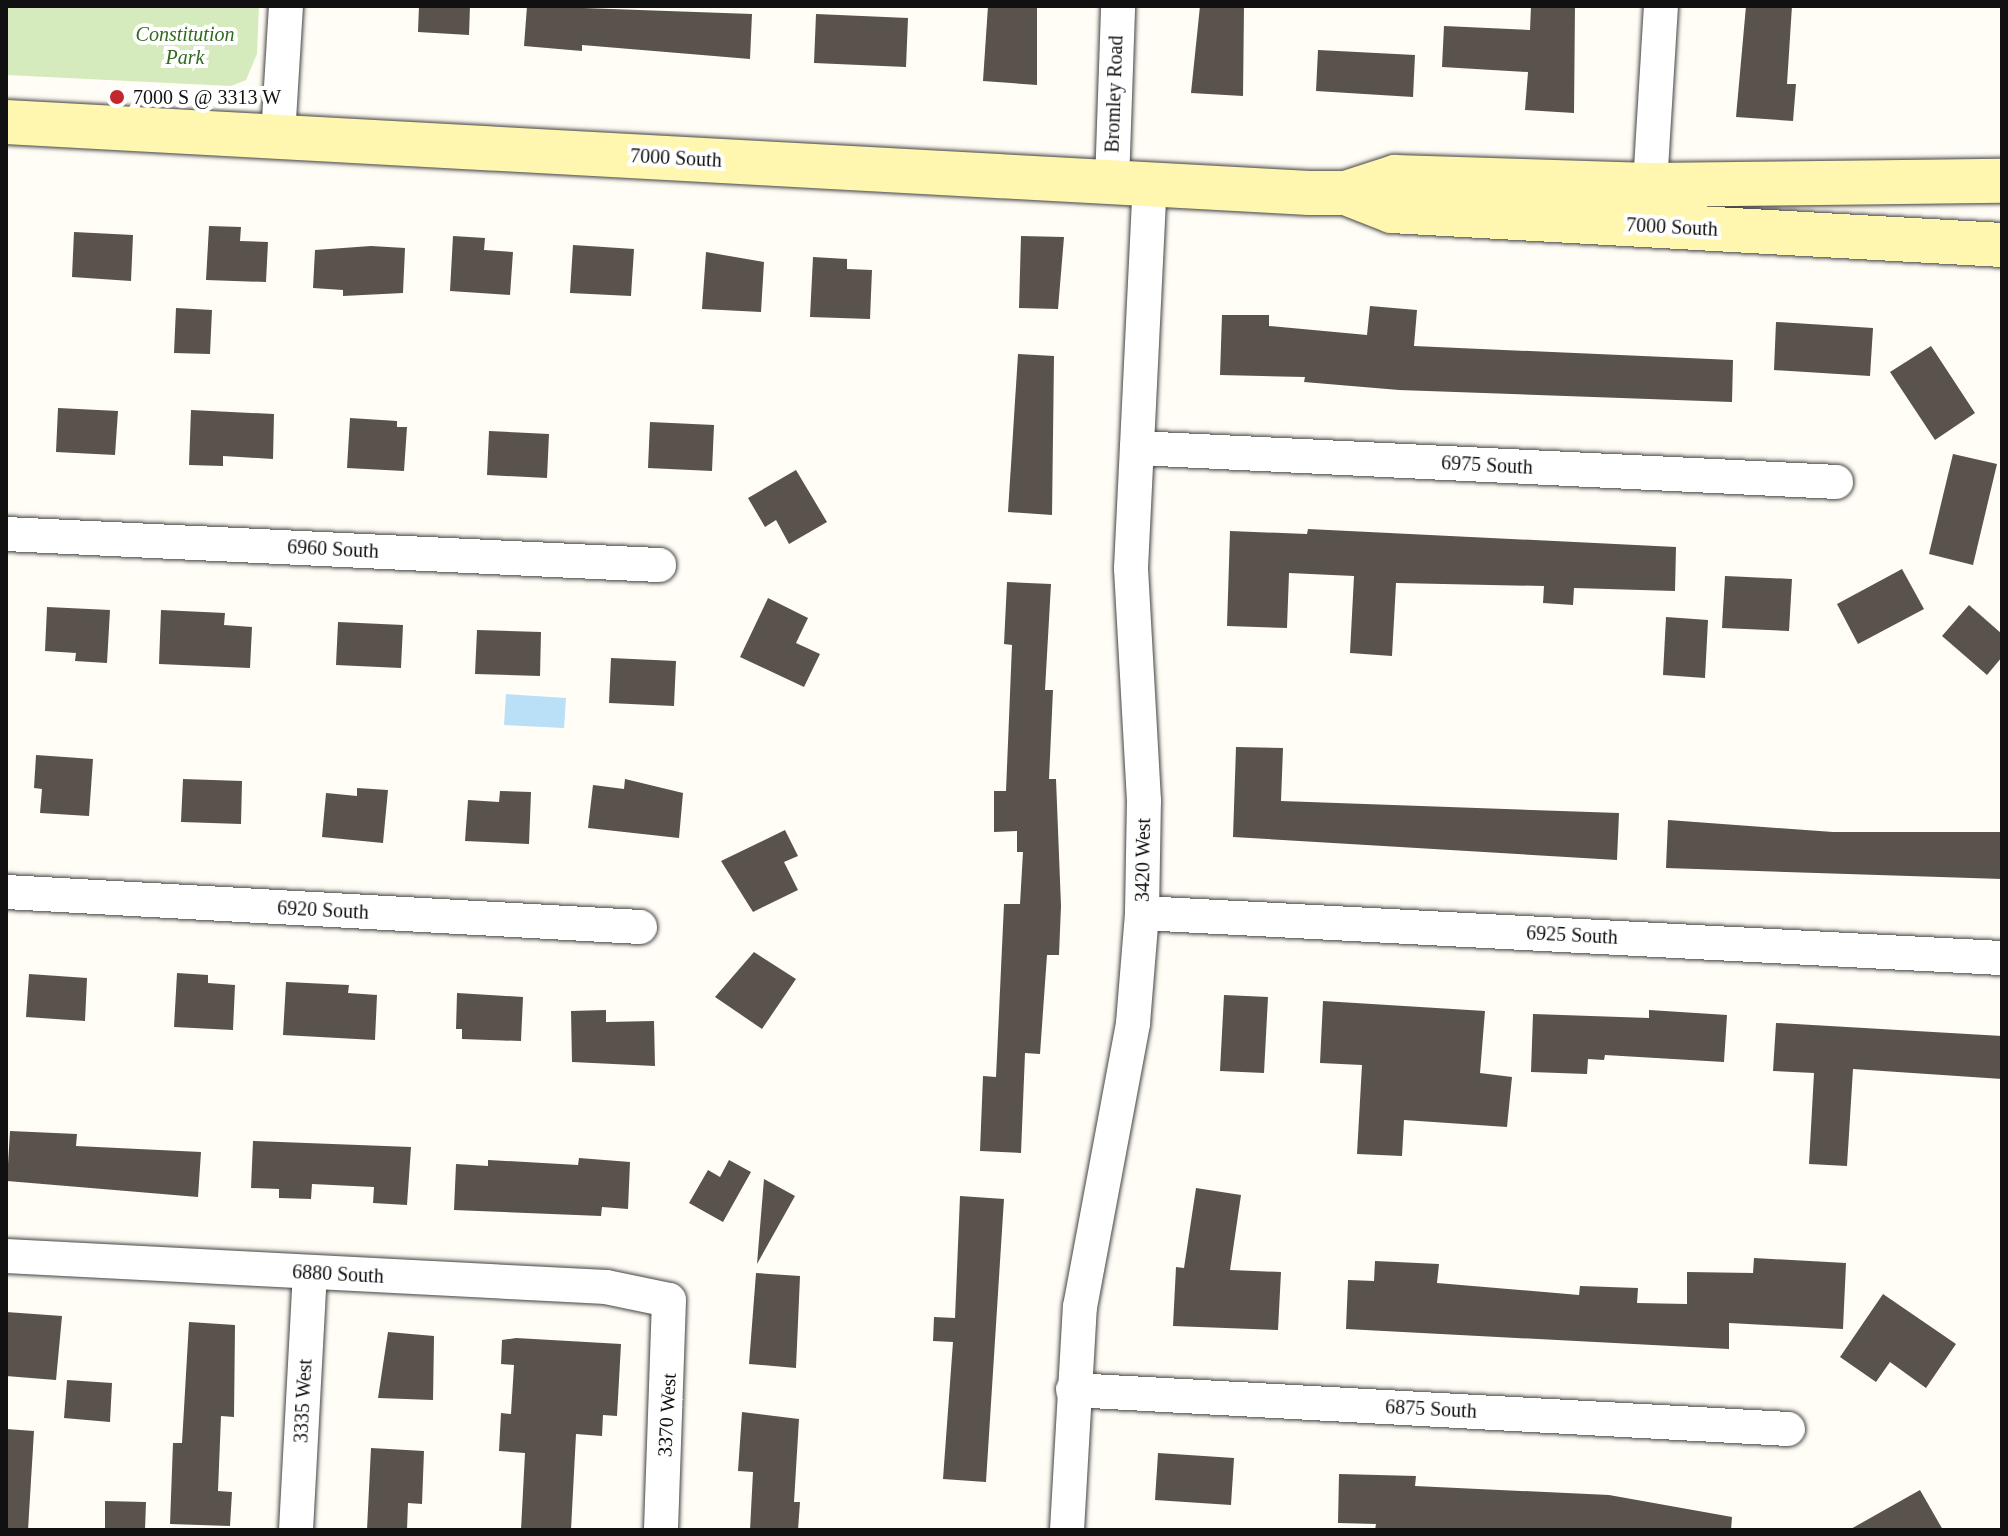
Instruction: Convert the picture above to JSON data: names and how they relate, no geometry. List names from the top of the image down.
{
  "streets": {
    "main road": ["7000 South"],
    "street": [
      "Bromley Road",
      "6975 South",
      "6960 South",
      "3420 West",
      "6920 South",
      "6925 South",
      "6880 South",
      "3335 West",
      "6875 South",
      "3370 West"
    ]
  },
  "crossings": [
    ["Bromley Road", "7000 South"],
    ["Bromley Road", "3420 West"],
    ["7000 South", "3420 West"],
    ["6975 South", "3420 West"],
    ["3420 West", "6925 South"],
    ["3420 West", "6875 South"],
    ["6880 South", "3335 West"],
    ["6880 South", "3370 West"]
  ],
  "parks": ["Constitution Park"],
  "places": ["7000 S @ 3313 W"]
}
